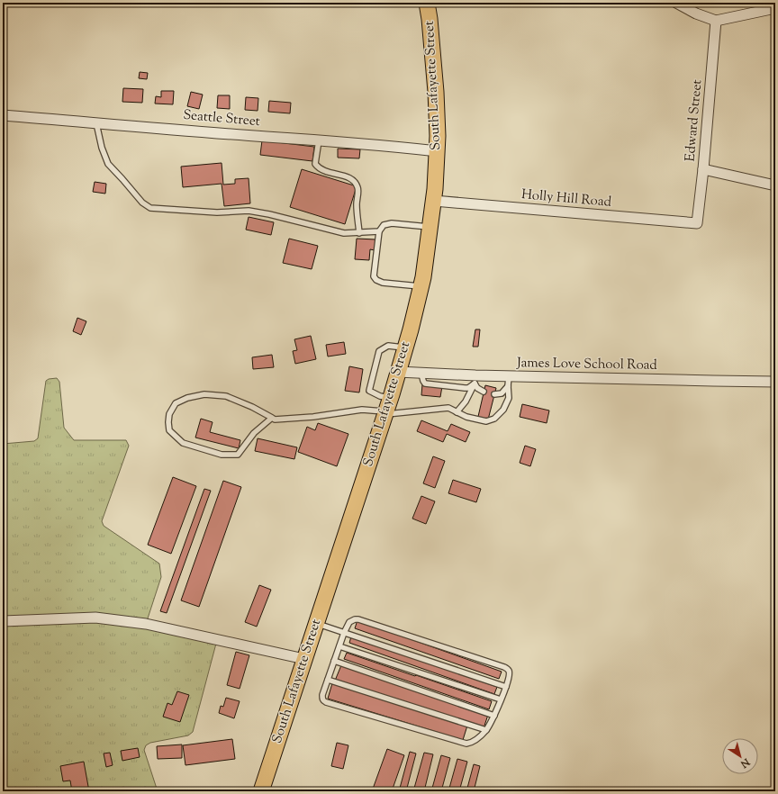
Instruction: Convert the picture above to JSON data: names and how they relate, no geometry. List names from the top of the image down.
{
  "streets": {
    "main road": ["South Lafayette Street"],
    "street": [
      "Seattle Street",
      "Edward Street",
      "Holly Hill Road",
      "James Love School Road"
    ]
  },
  "crossings": [
    ["South Lafayette Street", "Seattle Street"],
    ["South Lafayette Street", "Holly Hill Road"],
    ["South Lafayette Street", "James Love School Road"],
    ["Edward Street", "Holly Hill Road"]
  ],
  "north": "bottom right"
}
